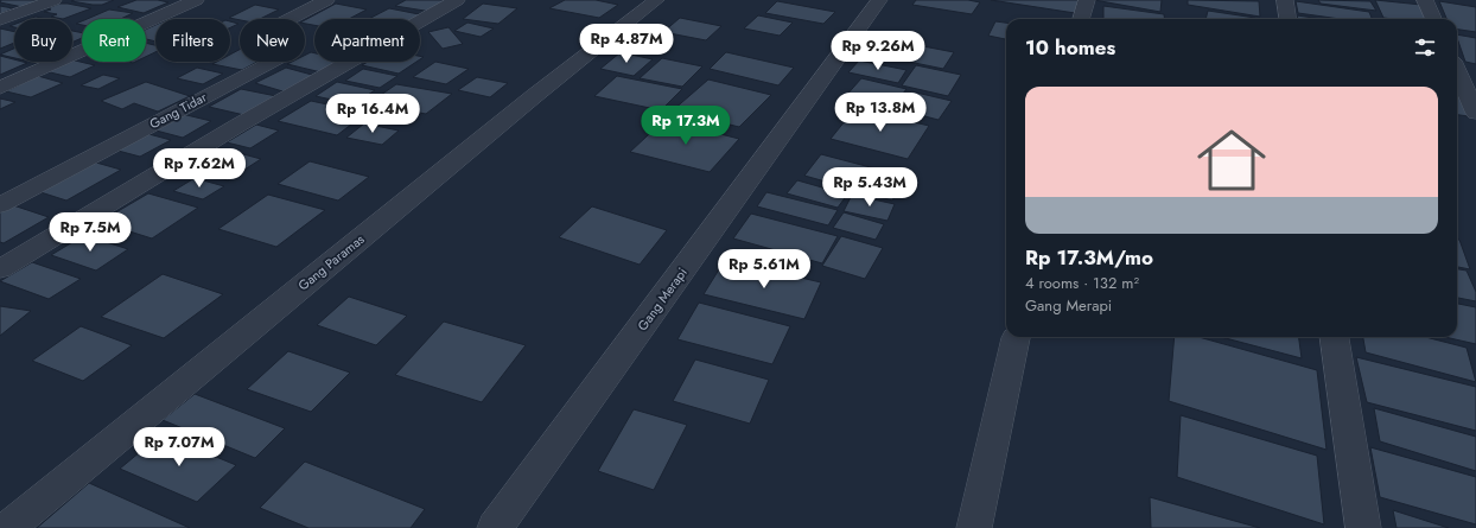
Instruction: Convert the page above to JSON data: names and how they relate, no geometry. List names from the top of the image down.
{
  "streets": {
    "street": ["Gang Tidar", "Gang Paramas", "Gang Merapi"]
  },
  "page": {
    "chip": [
      "Buy",
      "Rent",
      "Filters",
      "New",
      "Apartment"
    ],
    "heading": "10 homes",
    "price": [
      "Rp 4.87M",
      "Rp 9.26M",
      "Rp 13.8M",
      "Rp 16.4M",
      "Rp 17.3M",
      "Rp 7.62M",
      "Rp 5.43M",
      "Rp 7.5M",
      "Rp 5.61M",
      "Rp 7.07M"
    ],
    "list": [
      {
        "name": "Rp 17.3M/mo",
        "note": "4 rooms · 132 m² · Gang Merapi"
      }
    ]
  }
}
